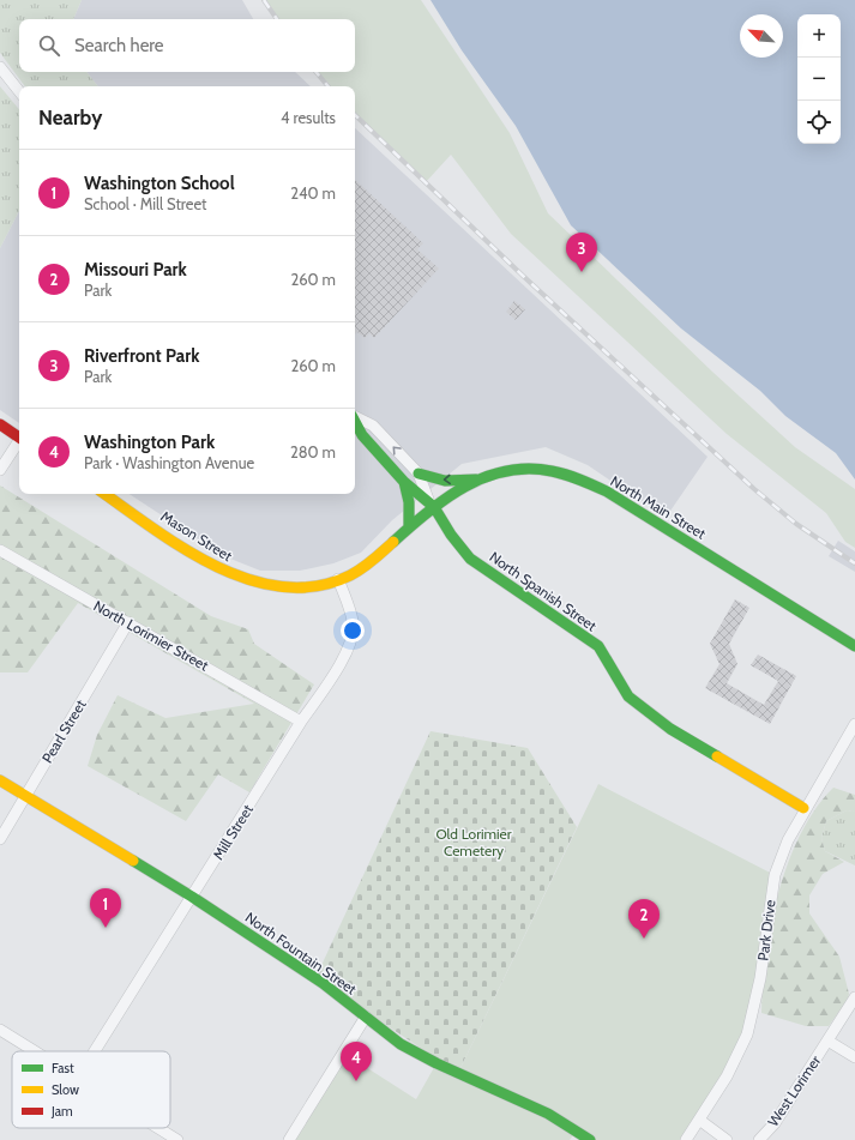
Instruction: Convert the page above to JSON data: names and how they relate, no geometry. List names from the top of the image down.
{
  "streets": {
    "street": [
      "North Main Street",
      "Mason Street",
      "North Spanish Street",
      "North Lorimier Street",
      "Pearl Street",
      "Mill Street",
      "Park Drive",
      "North Fountain Street",
      "West Lorimer"
    ]
  },
  "crossings": [
    ["North Main Street", "Mason Street"],
    ["North Main Street", "North Spanish Street"],
    ["Mason Street", "North Spanish Street"],
    ["Mason Street", "Mill Street"],
    ["North Spanish Street", "Park Drive"],
    ["North Lorimier Street", "Pearl Street"],
    ["North Lorimier Street", "Mill Street"],
    ["Pearl Street", "North Fountain Street"],
    ["Mill Street", "North Fountain Street"]
  ],
  "parks": ["Old Lorimier Cemetery"],
  "legend": ["Fast", "Slow", "Jam"],
  "north": "top left",
  "page": {
    "map_buttons": ["+", "−"],
    "search": "Search here",
    "heading": ["Nearby", "4 results"],
    "list": [
      {
        "mark": "1",
        "name": "Washington School",
        "note": "School · Mill Street",
        "value": "240 m"
      },
      {
        "mark": "2",
        "name": "Missouri Park",
        "note": "Park",
        "value": "260 m"
      },
      {
        "mark": "3",
        "name": "Riverfront Park",
        "note": "Park",
        "value": "260 m"
      },
      {
        "mark": "4",
        "name": "Washington Park",
        "note": "Park · Washington Avenue",
        "value": "280 m"
      }
    ],
    "pins": [
      "3",
      "1",
      "2",
      "4"
    ]
  }
}
